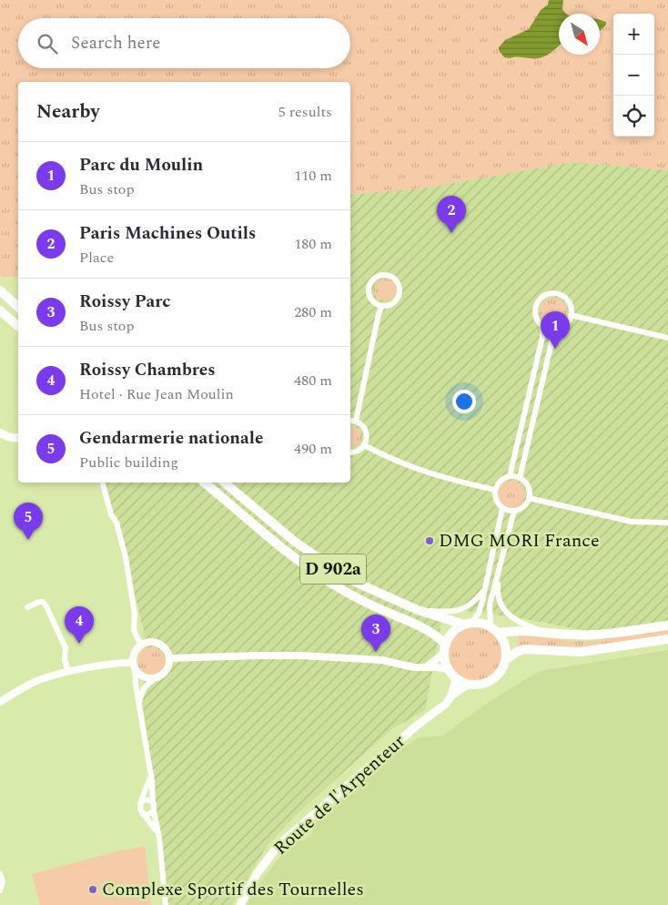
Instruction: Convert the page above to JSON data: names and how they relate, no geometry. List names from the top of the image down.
{
  "streets": {
    "main road": ["D 902a", "Route de l'Arpenteur"]
  },
  "crossings": [
    ["D 902a", "Route de l'Arpenteur"]
  ],
  "places": ["DMG MORI France", "Complexe Sportif des Tournelles"],
  "north": "bottom right",
  "page": {
    "map_buttons": ["+", "−"],
    "search": "Search here",
    "heading": ["Nearby", "5 results"],
    "list": [
      {
        "mark": "1",
        "name": "Parc du Moulin",
        "note": "Bus stop",
        "value": "110 m"
      },
      {
        "mark": "2",
        "name": "Paris Machines Outils",
        "note": "Place",
        "value": "180 m"
      },
      {
        "mark": "3",
        "name": "Roissy Parc",
        "note": "Bus stop",
        "value": "280 m"
      },
      {
        "mark": "4",
        "name": "Roissy Chambres",
        "note": "Hotel · Rue Jean Moulin",
        "value": "480 m"
      },
      {
        "mark": "5",
        "name": "Gendarmerie nationale",
        "note": "Public building",
        "value": "490 m"
      }
    ],
    "pins": [
      "2",
      "1",
      "5",
      "4",
      "3"
    ]
  }
}
